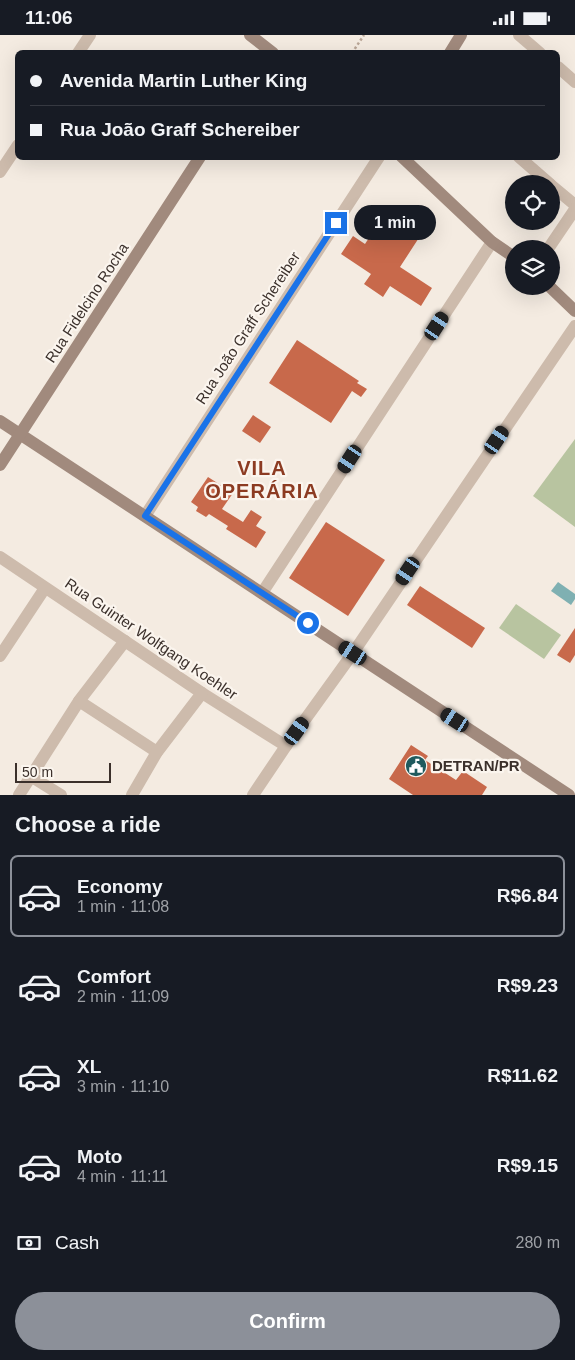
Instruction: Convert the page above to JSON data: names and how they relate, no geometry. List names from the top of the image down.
{
  "streets": {
    "main road": ["Rua Fidelcino Rocha"],
    "street": ["Rua João Graff Schereiber", "Rua Guinter Wolfgang Koehler"]
  },
  "districts": ["VILA OPERÁRIA"],
  "places": {
    "public building": ["DETRAN/PR"]
  },
  "scale_bar": "50 m",
  "page": {
    "status": "11:06",
    "banner": ["Avenida Martin Luther King", "Rua João Graff Schereiber"],
    "bubble": "1 min",
    "scale": "50 m",
    "heading": "Choose a ride",
    "list": [
      {
        "name": "Economy",
        "note": "1 min · 11:08",
        "value": "R$6.84"
      },
      {
        "name": "Comfort",
        "note": "2 min · 11:09",
        "value": "R$9.23"
      },
      {
        "name": "XL",
        "note": "3 min · 11:10",
        "value": "R$11.62"
      },
      {
        "name": "Moto",
        "note": "4 min · 11:11",
        "value": "R$9.15"
      }
    ],
    "pay": ["Cash", "280 m"],
    "buttons": "Confirm"
  }
}
